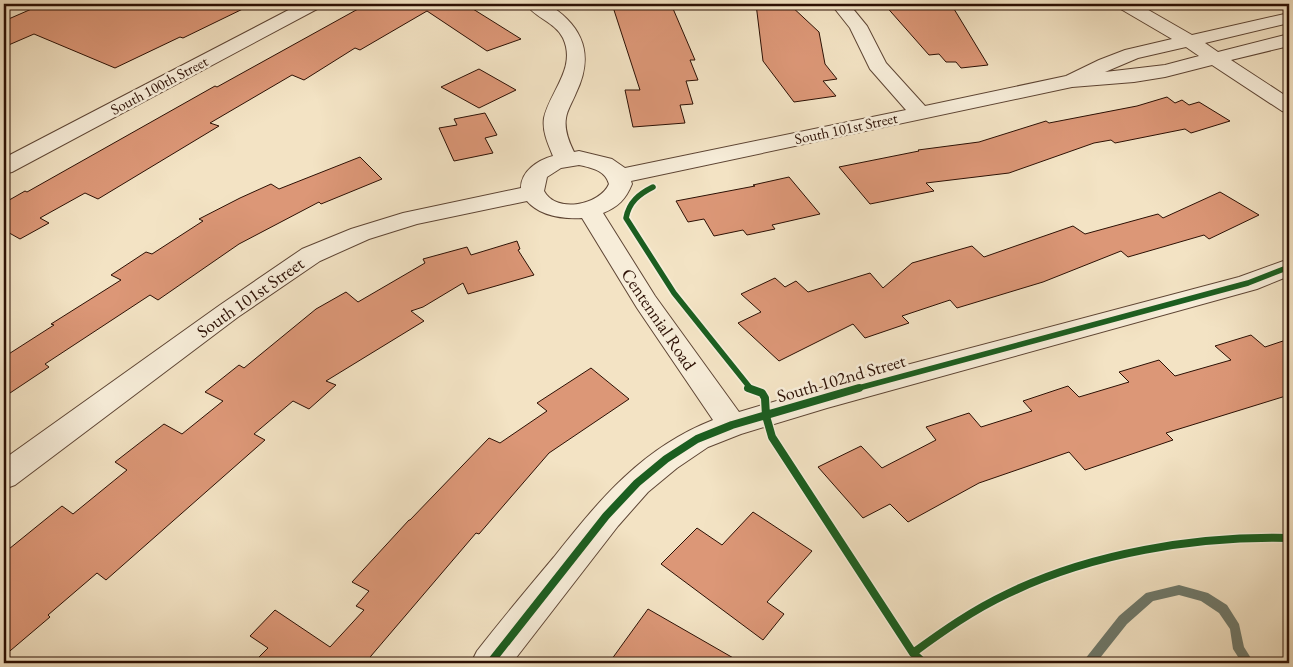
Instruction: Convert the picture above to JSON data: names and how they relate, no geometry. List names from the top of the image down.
{
  "streets": {
    "street": [
      "South 100th Street",
      "South 101st Street",
      "Centennial Road",
      "South 102nd Street"
    ]
  },
  "crossings": [
    ["South 101st Street", "Centennial Road"],
    ["Centennial Road", "South 102nd Street"]
  ]
}
